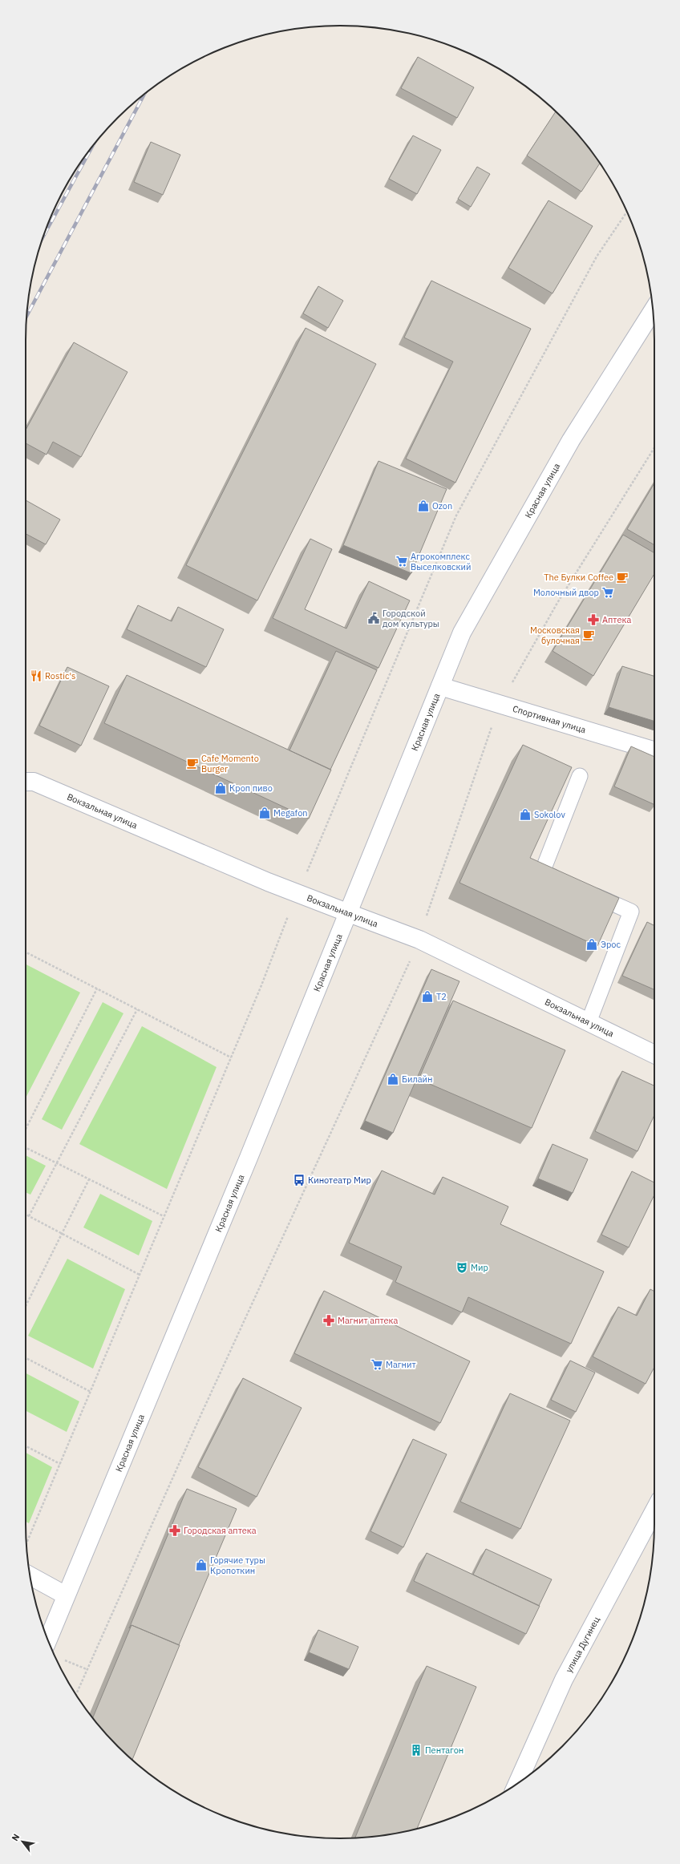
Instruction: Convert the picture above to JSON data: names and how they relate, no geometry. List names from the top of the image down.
{
  "streets": {
    "main road": [
      "Красная улица",
      "Спортивная улица",
      "Вокзальная улица",
      "улица Дугинец"
    ]
  },
  "crossings": [
    ["Красная улица", "Спортивная улица"],
    ["Красная улица", "Вокзальная улица"]
  ],
  "places": {
    "shop": [
      "Ozon",
      "Кроп пиво",
      "Megafon",
      "Sokolov",
      "Эрос",
      "T2",
      "Билайн",
      "Горячие туры Кропоткин"
    ],
    "supermarket": ["Агрокомплекс Выселковский", "Молочный двор", "Магнит"],
    "cafe": ["The Булки Coffee", "Московская булочная", "Cafe Momento Burger"],
    "public building": ["Городской дом культуры"],
    "pharmacy": ["Аптека", "Магнит аптека", "Городская аптека"],
    "restaurant": ["Rostic's"],
    "bus stop": ["Кинотеатр Мир"],
    "theatre": ["Мир"],
    "building": ["Пентагон"]
  },
  "north": "top left"
}
